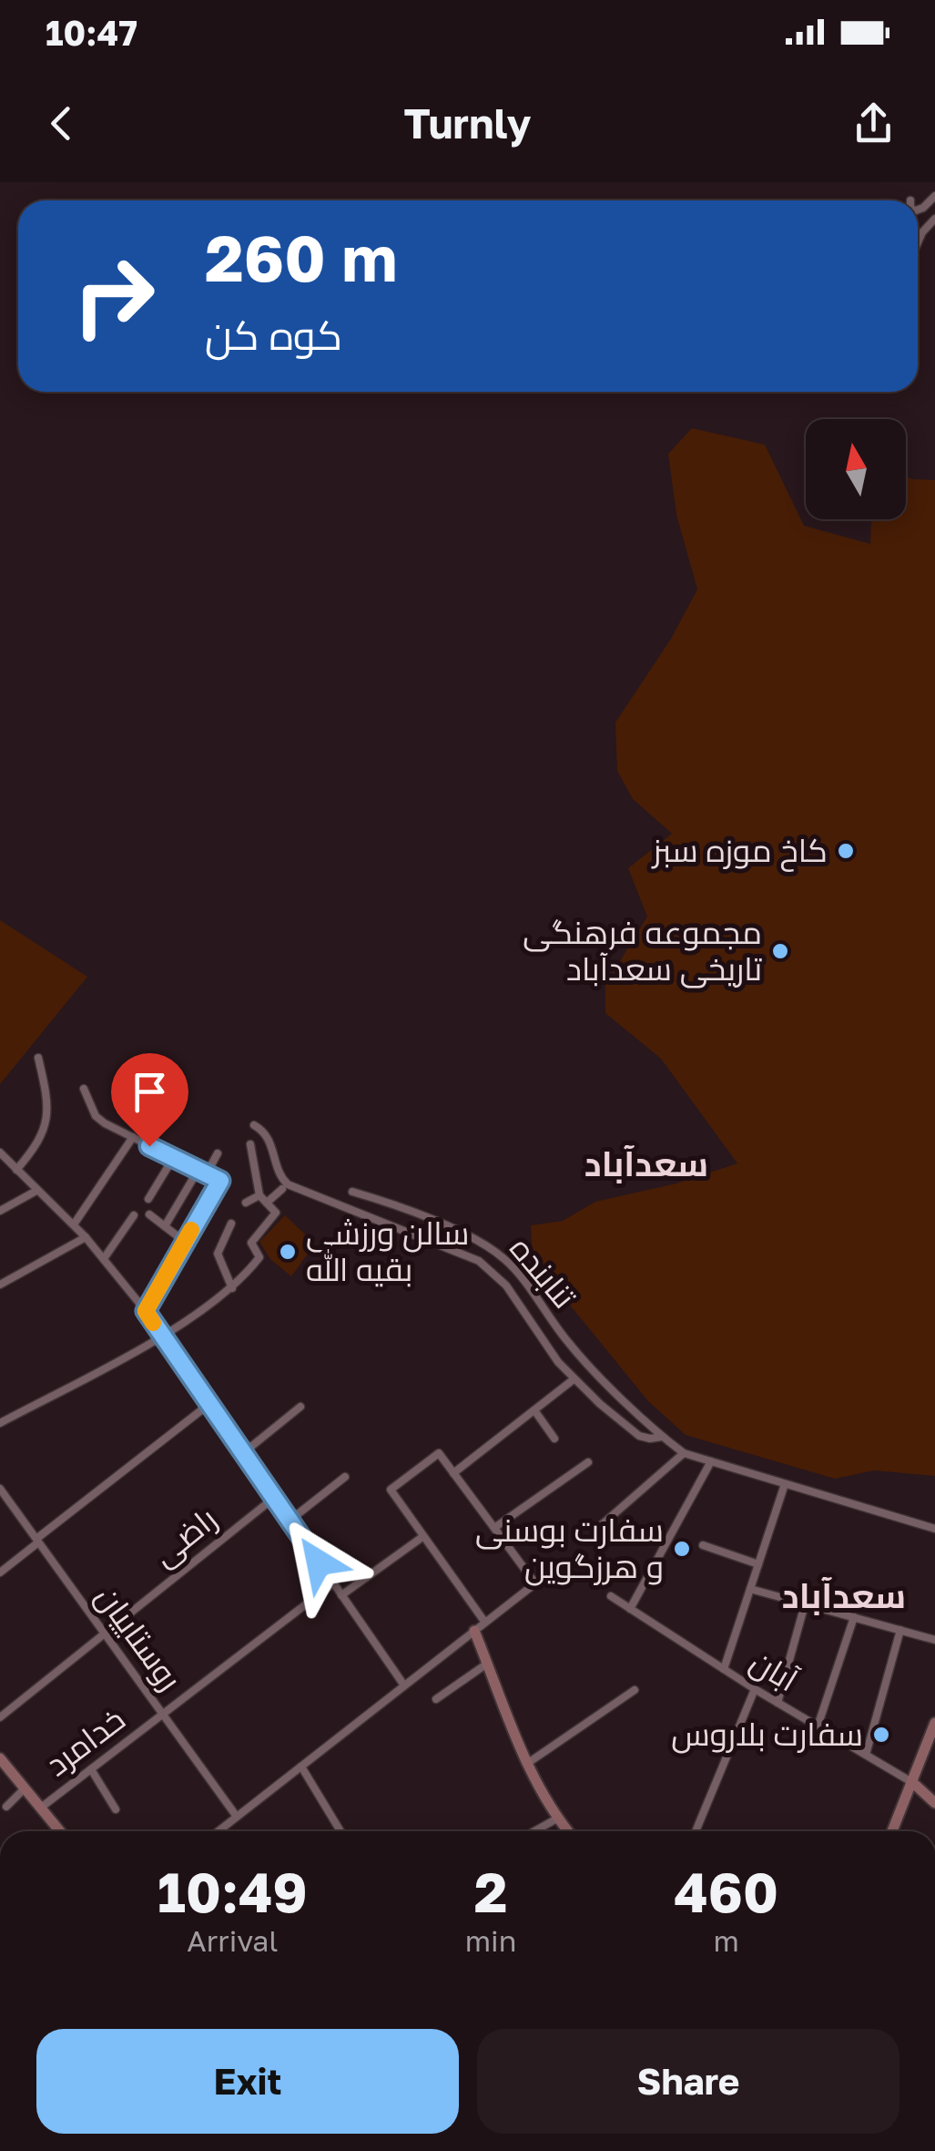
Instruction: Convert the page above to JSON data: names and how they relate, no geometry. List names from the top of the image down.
{
  "streets": {
    "street": [
      "تنابنده",
      "راضی",
      "روستاییان",
      "آبان",
      "خدامرد"
    ]
  },
  "crossings": [
    ["راضی", "روستاییان"],
    ["روستاییان", "خدامرد"]
  ],
  "districts": ["سعدآباد", "سعدآباد"],
  "places": [
    "کاخ موزه سبز",
    "مجموعه فرهنگی تاریخی سعدآباد",
    "سالن ورزشی بقیه الله",
    "سفارت بوسنی و هرزگوین",
    "سفارت بلاروس"
  ],
  "north": "top",
  "page": {
    "status": "10:47",
    "header": "Turnly",
    "turn": ["260 m", "کوه کن"],
    "eta": [
      "10:49",
      "Arrival",
      "2",
      "min",
      "460",
      "m"
    ],
    "buttons": ["Exit", "Share"]
  }
}
